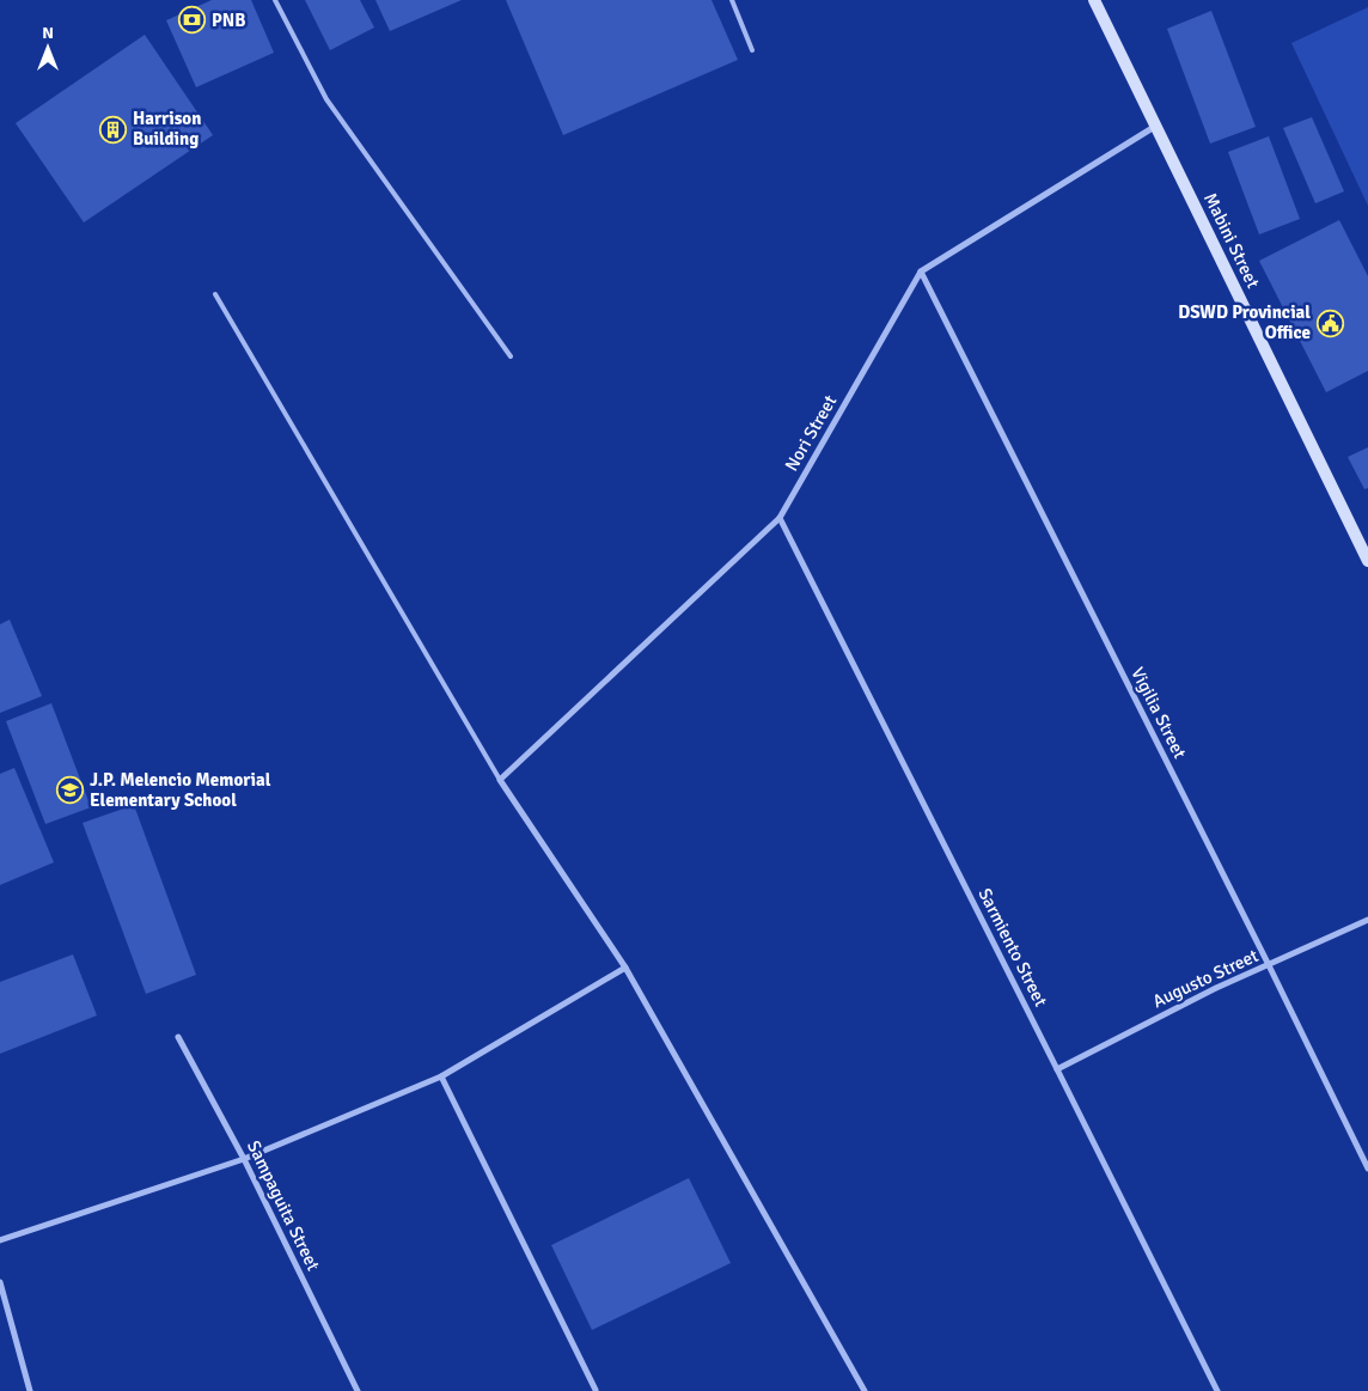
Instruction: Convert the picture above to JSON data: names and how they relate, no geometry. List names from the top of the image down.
{
  "streets": {
    "main road": ["Mabini Street"],
    "street": [
      "Nori Street",
      "Vigilia Street",
      "Sarmiento Street",
      "Augusto Street",
      "Sampaguita Street"
    ]
  },
  "crossings": [
    ["Mabini Street", "Nori Street"],
    ["Nori Street", "Vigilia Street"],
    ["Nori Street", "Sarmiento Street"],
    ["Vigilia Street", "Augusto Street"],
    ["Sarmiento Street", "Augusto Street"]
  ],
  "places": {
    "bank": ["PNB"],
    "building": ["Harrison Building"],
    "public building": ["DSWD Provincial Office"],
    "school or university": ["J.P. Melencio Memorial Elementary School"]
  },
  "north": "top"
}
